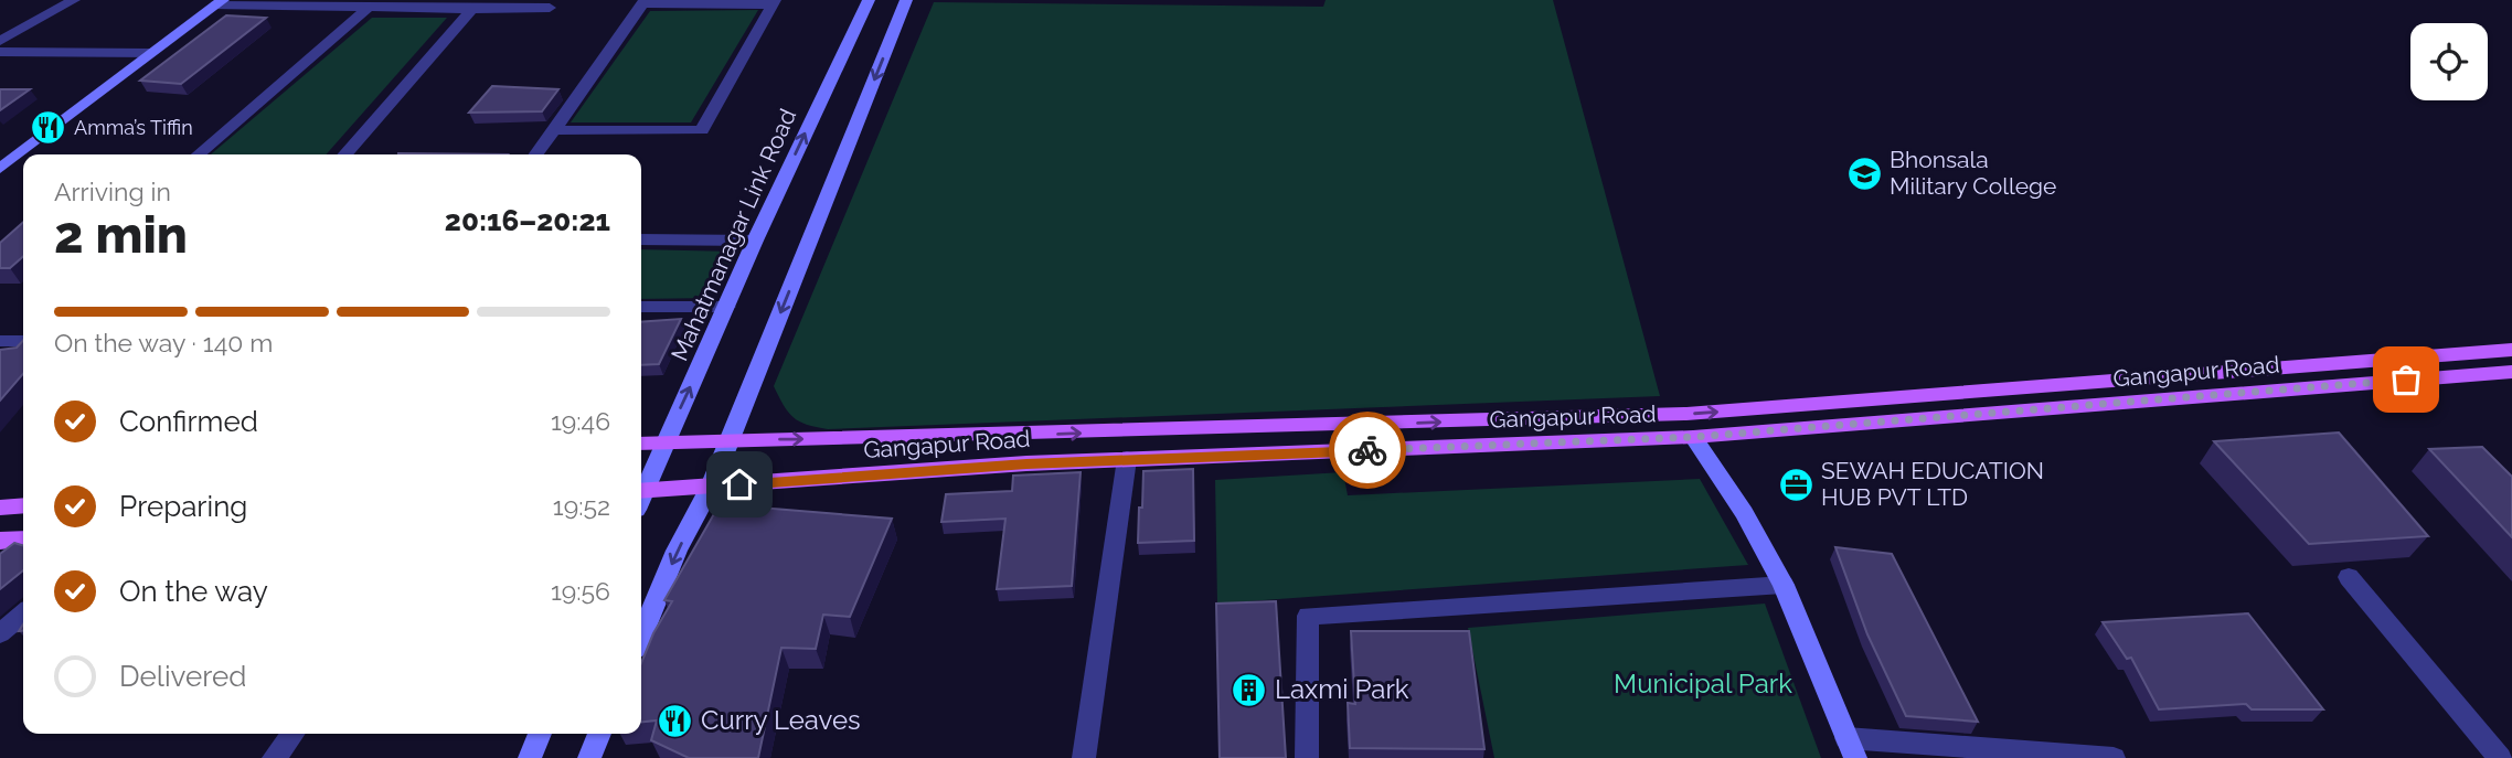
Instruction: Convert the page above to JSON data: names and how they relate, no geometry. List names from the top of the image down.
{
  "streets": {
    "main road": ["Mahatmanagar Link Road", "Gangapur Road"]
  },
  "crossings": [
    ["Mahatmanagar Link Road", "Gangapur Road"]
  ],
  "parks": ["Municipal Park"],
  "places": {
    "restaurant": ["Amma’s Tiffin", "Curry Leaves"],
    "school or university": ["Bhonsala Military College"],
    "office": ["SEWAH EDUCATION HUB PVT LTD"],
    "building": ["Laxmi Park"]
  },
  "page": {
    "heading": ["2 min", "Arriving in", "20:16–20:21"],
    "bar": "On the way · 140 m",
    "list": [
      ["Confirmed", "19:46"],
      ["Preparing", "19:52"],
      ["On the way", "19:56"],
      "Delivered"
    ]
  }
}
